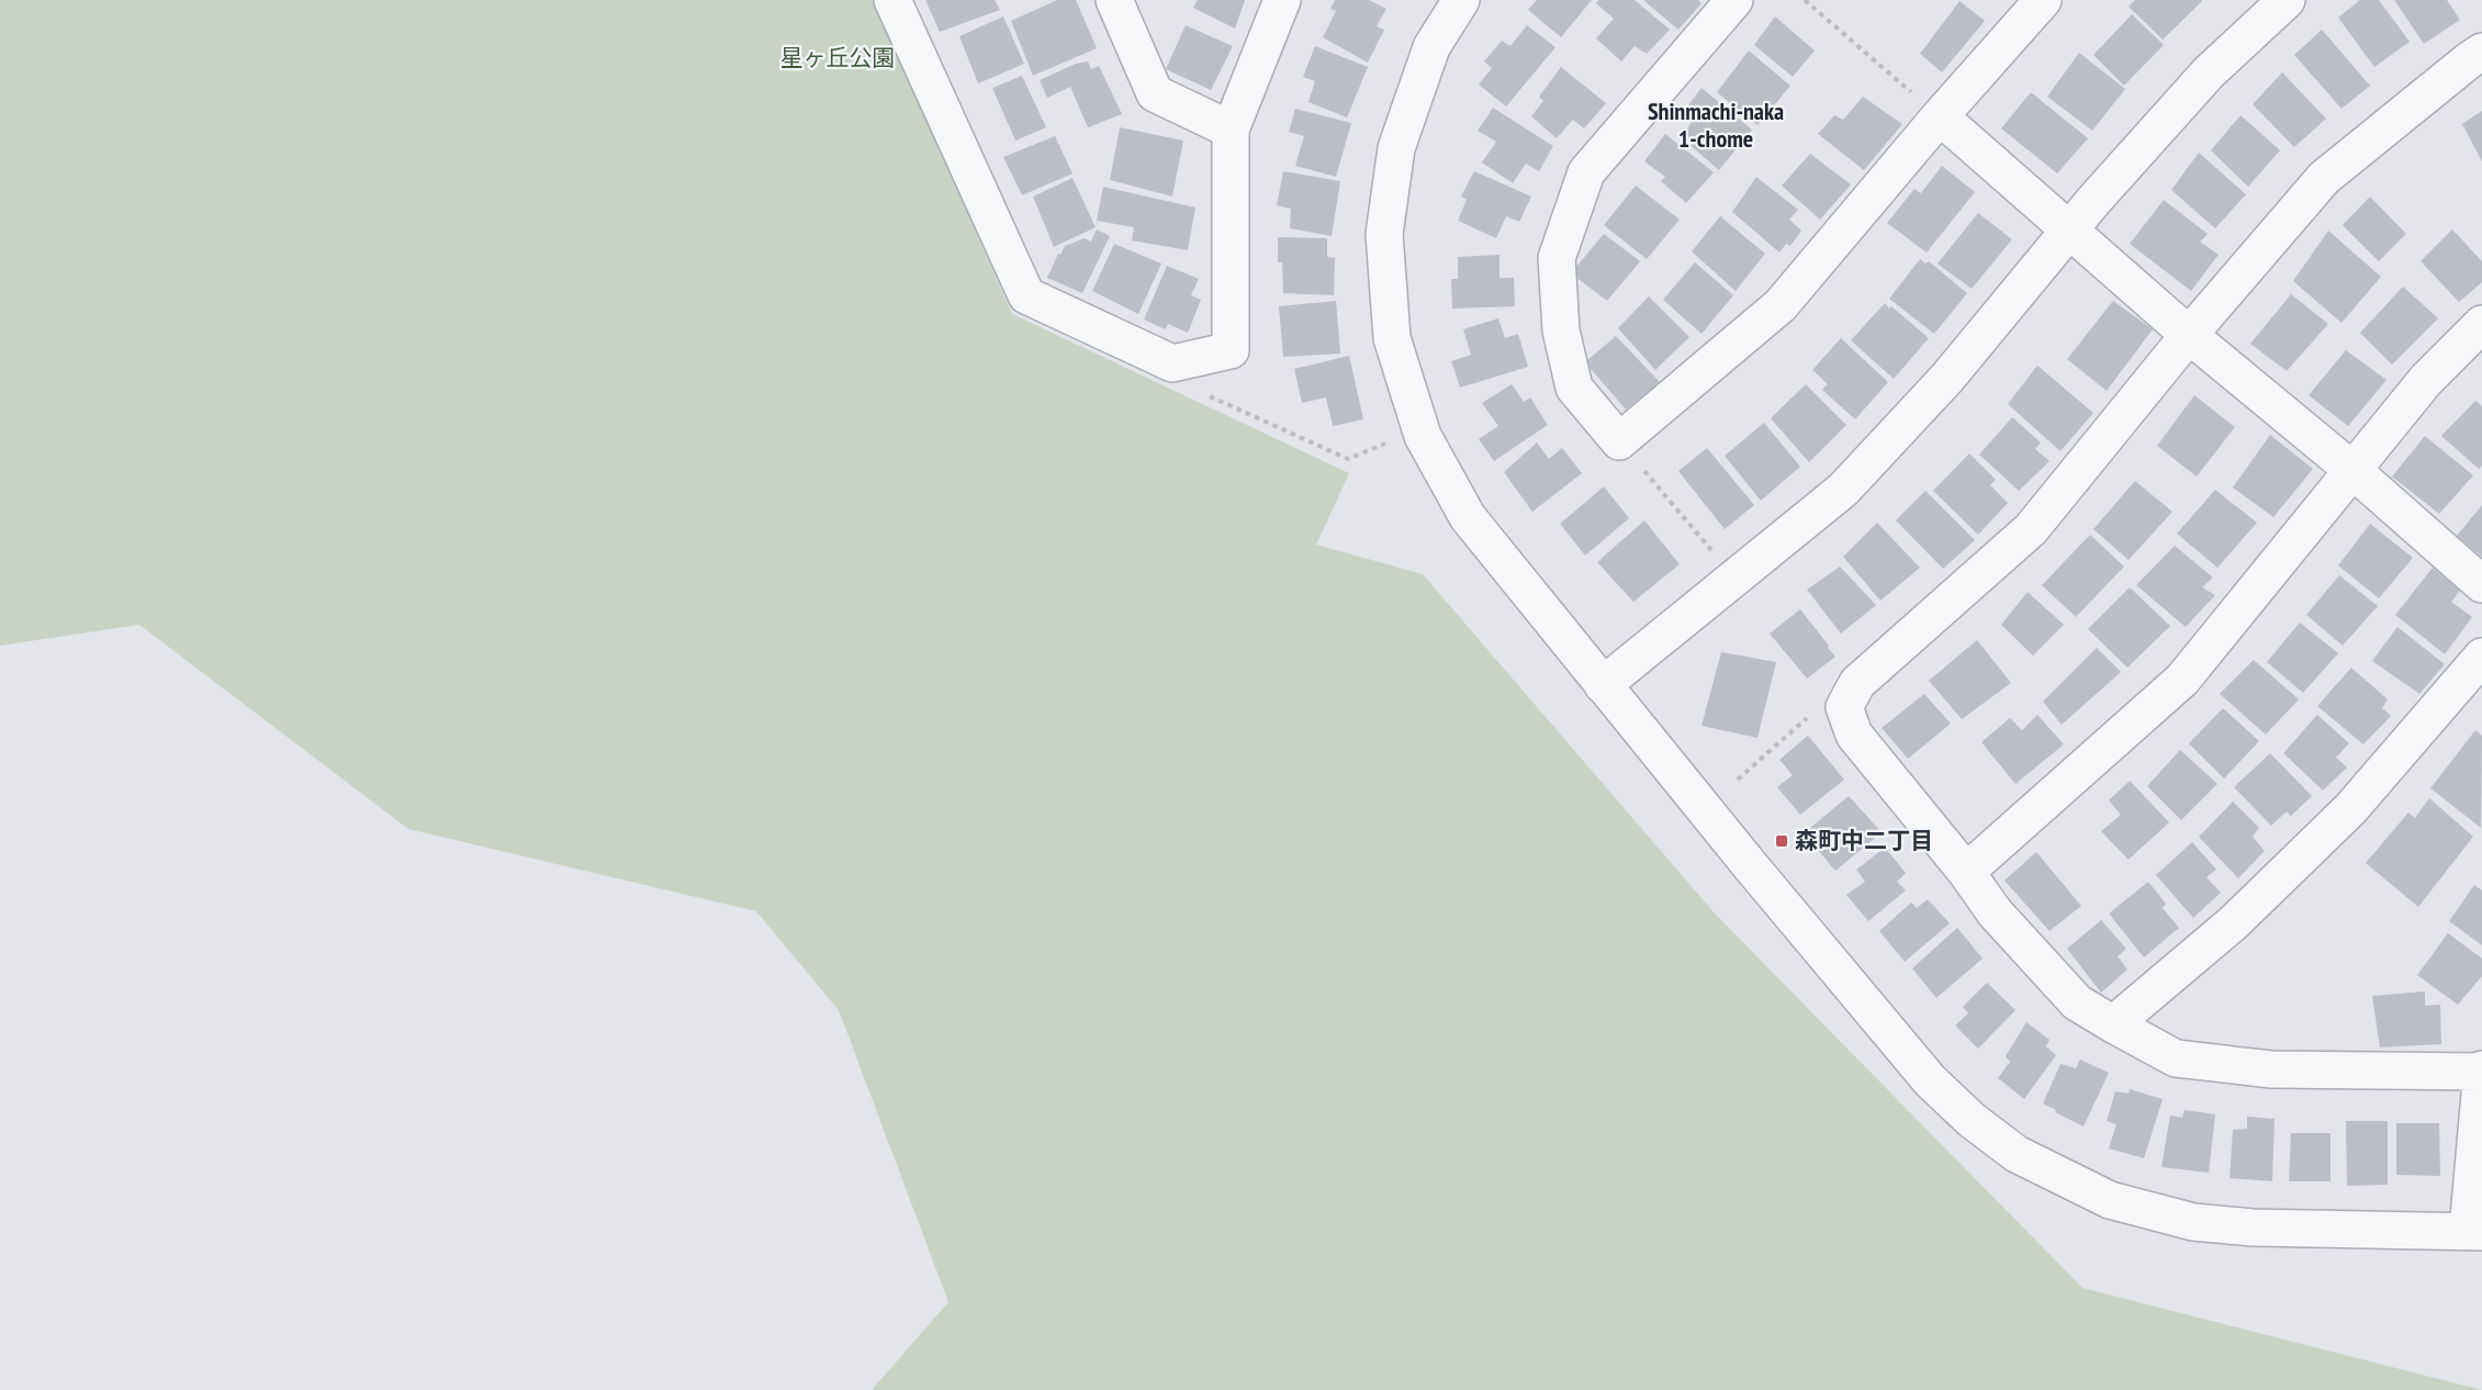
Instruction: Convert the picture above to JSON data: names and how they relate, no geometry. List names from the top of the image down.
{
  "districts": ["Shinmachi-naka 1-chome"],
  "parks": ["星ヶ丘公園"],
  "places": {
    "transit": ["森町中二丁目"]
  }
}
